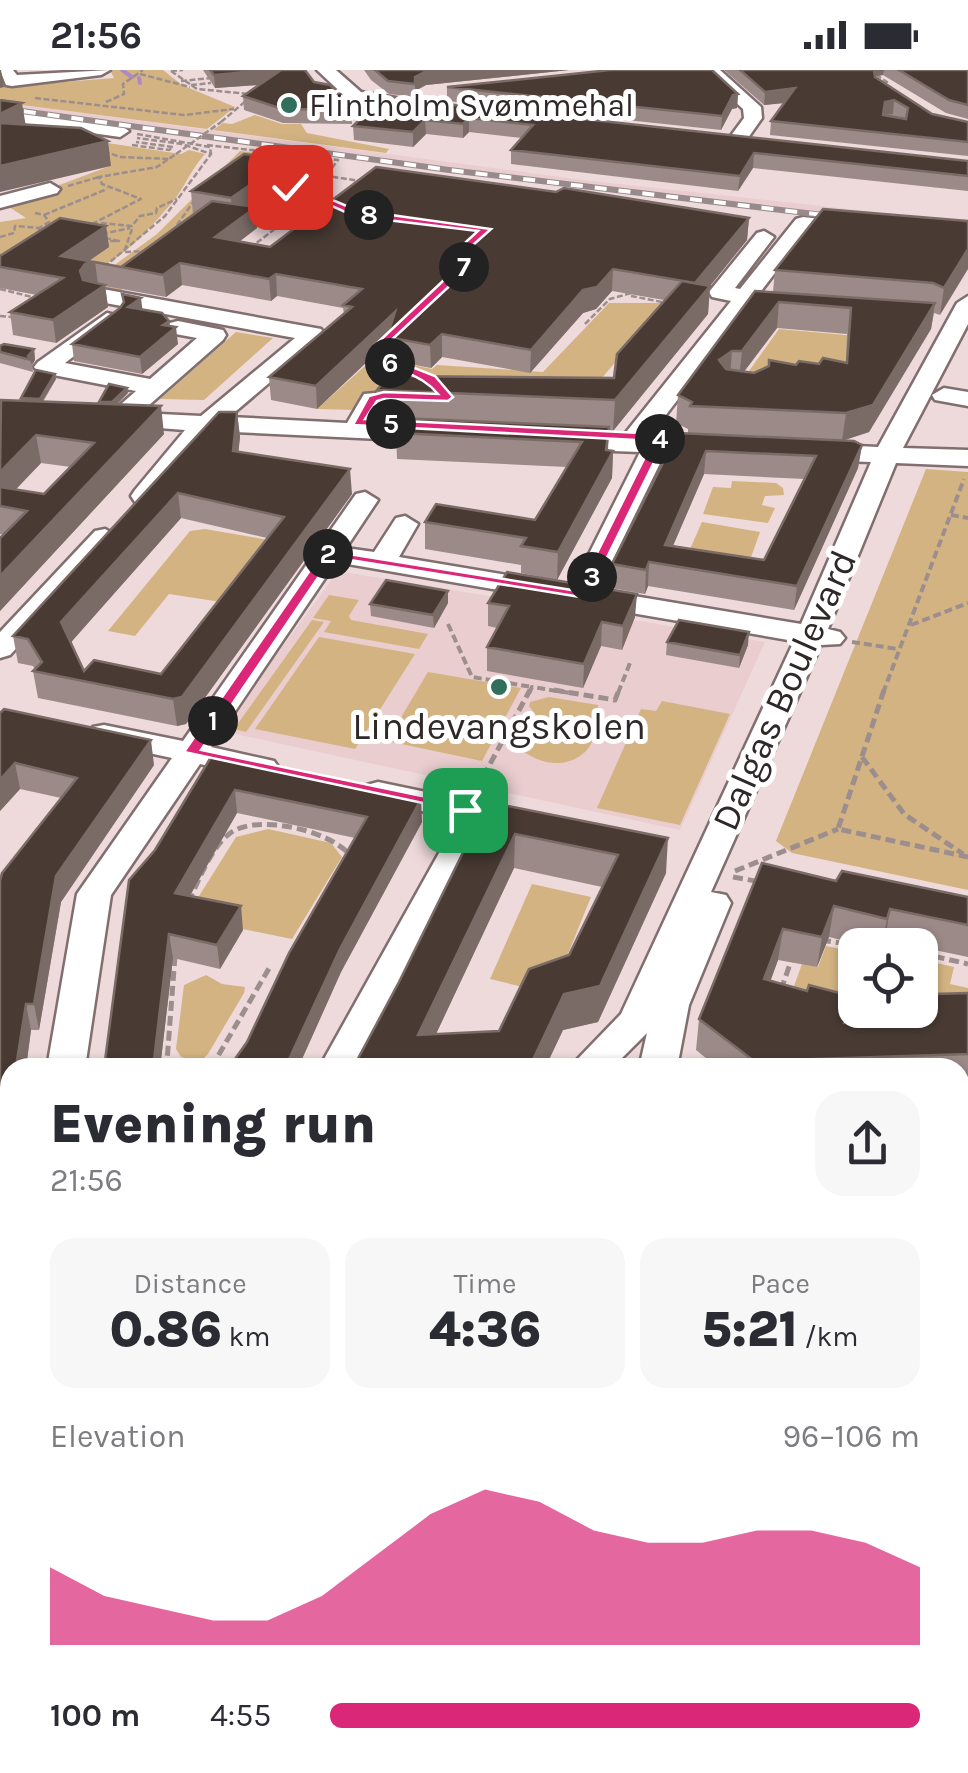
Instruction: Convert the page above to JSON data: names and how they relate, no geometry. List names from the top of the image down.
{
  "streets": {
    "street": ["Dalgas Boulevard"]
  },
  "places": ["Flintholm Svømmehal", "Lindevangskolen"],
  "page": {
    "status": "21:56",
    "pins": [
      "8",
      "7",
      "6",
      "5",
      "4",
      "2",
      "3",
      "1"
    ],
    "heading": ["Evening run", "21:56"],
    "stats": [
      ["Distance", "0.86 km"],
      ["Time", "4:36"],
      ["Pace", "5:21 /km"]
    ],
    "chart": ["Elevation", "96–106 m"],
    "list": [
      {
        "name": "100 m",
        "note": "4:55"
      }
    ]
  }
}
